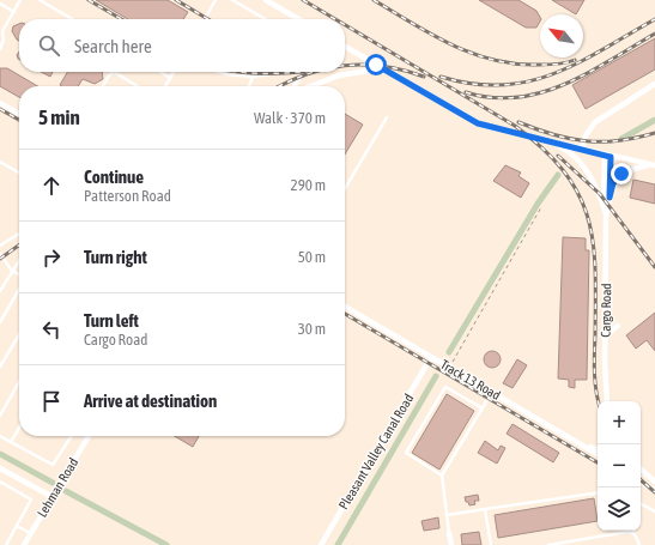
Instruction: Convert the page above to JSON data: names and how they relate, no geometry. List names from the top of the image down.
{
  "streets": {
    "street": [
      "Cargo Road",
      "Track 13 Road",
      "Pleasant Valley Canal Road",
      "Lehman Road"
    ]
  },
  "crossings": [
    ["Track 13 Road", "Pleasant Valley Canal Road"]
  ],
  "north": "top left",
  "page": {
    "search": "Search here",
    "heading": ["5 min", "Walk · 370 m"],
    "list": [
      ["Continue", "Patterson Road", "290 m"],
      ["Turn right", "50 m"],
      ["Turn left", "Cargo Road", "30 m"],
      "Arrive at destination"
    ],
    "map_buttons": ["+", "−"]
  }
}
